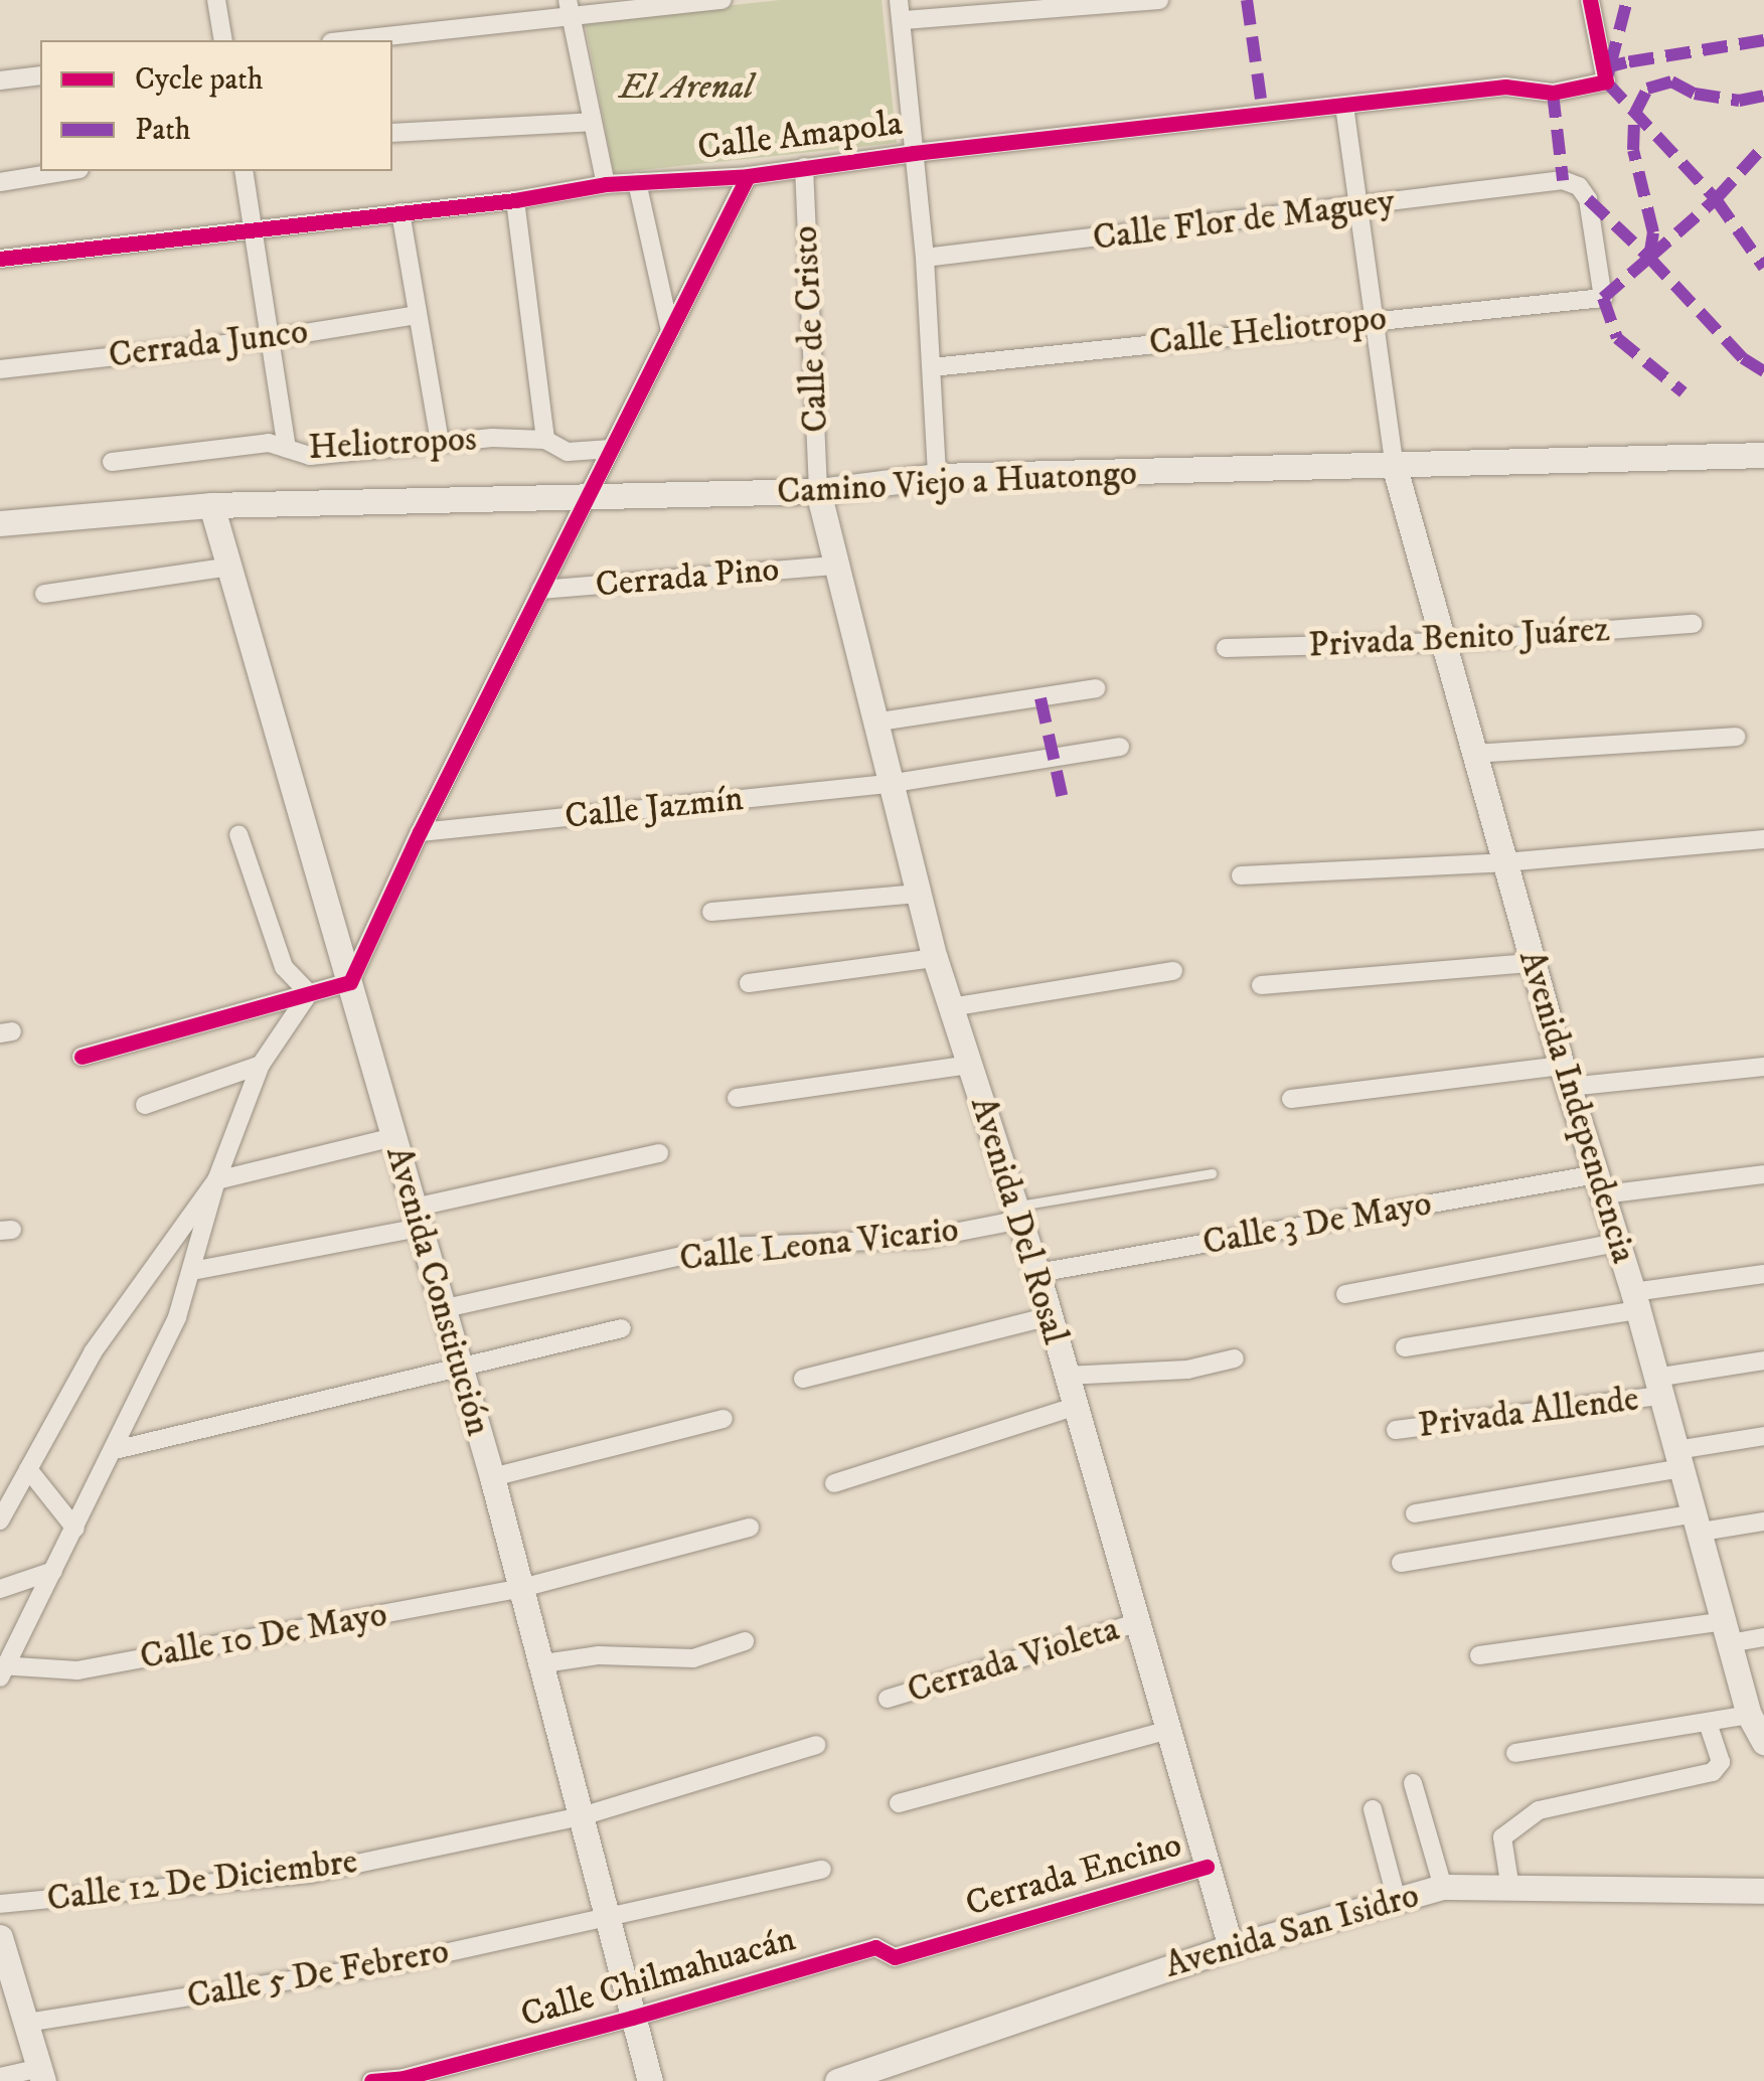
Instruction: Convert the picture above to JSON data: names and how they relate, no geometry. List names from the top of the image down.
{
  "streets": {
    "main road": [
      "Camino Viejo a Huatongo",
      "Avenida Independencia",
      "Avenida Del Rosal",
      "Avenida Constitución",
      "Avenida San Isidro"
    ],
    "street": [
      "Calle Amapola",
      "Calle Flor de Maguey",
      "Calle de Cristo",
      "Calle Heliotropo",
      "Cerrada Junco",
      "Heliotropos",
      "Cerrada Pino",
      "Privada Benito Juárez",
      "Calle Jazmín",
      "Calle 3 De Mayo",
      "Calle Leona Vicario",
      "Privada Allende",
      "Calle 10 De Mayo",
      "Cerrada Violeta",
      "Cerrada Encino",
      "Calle 12 De Diciembre",
      "Calle 5 De Febrero",
      "Calle Chilmahuacán"
    ]
  },
  "crossings": [
    ["Calle Amapola", "Calle de Cristo"],
    ["Calle Flor de Maguey", "Calle Heliotropo"],
    ["Calle de Cristo", "Camino Viejo a Huatongo"],
    ["Calle de Cristo", "Avenida Del Rosal"],
    ["Camino Viejo a Huatongo", "Avenida Independencia"],
    ["Camino Viejo a Huatongo", "Avenida Del Rosal"],
    ["Camino Viejo a Huatongo", "Avenida Constitución"],
    ["Cerrada Pino", "Avenida Del Rosal"],
    ["Privada Benito Juárez", "Avenida Independencia"],
    ["Calle Jazmín", "Avenida Del Rosal"],
    ["Avenida Independencia", "Calle 3 De Mayo"],
    ["Avenida Independencia", "Privada Allende"],
    ["Avenida Del Rosal", "Calle 3 De Mayo"],
    ["Avenida Del Rosal", "Calle Leona Vicario"],
    ["Avenida Del Rosal", "Cerrada Violeta"],
    ["Avenida Del Rosal", "Cerrada Encino"],
    ["Avenida Del Rosal", "Avenida San Isidro"],
    ["Calle Leona Vicario", "Avenida Constitución"],
    ["Avenida Constitución", "Calle 10 De Mayo"],
    ["Avenida Constitución", "Calle 12 De Diciembre"],
    ["Avenida Constitución", "Calle 5 De Febrero"],
    ["Avenida Constitución", "Calle Chilmahuacán"],
    ["Cerrada Encino", "Calle Chilmahuacán"]
  ],
  "parks": ["El Arenal"],
  "legend": ["Cycle path", "Path"]
}
